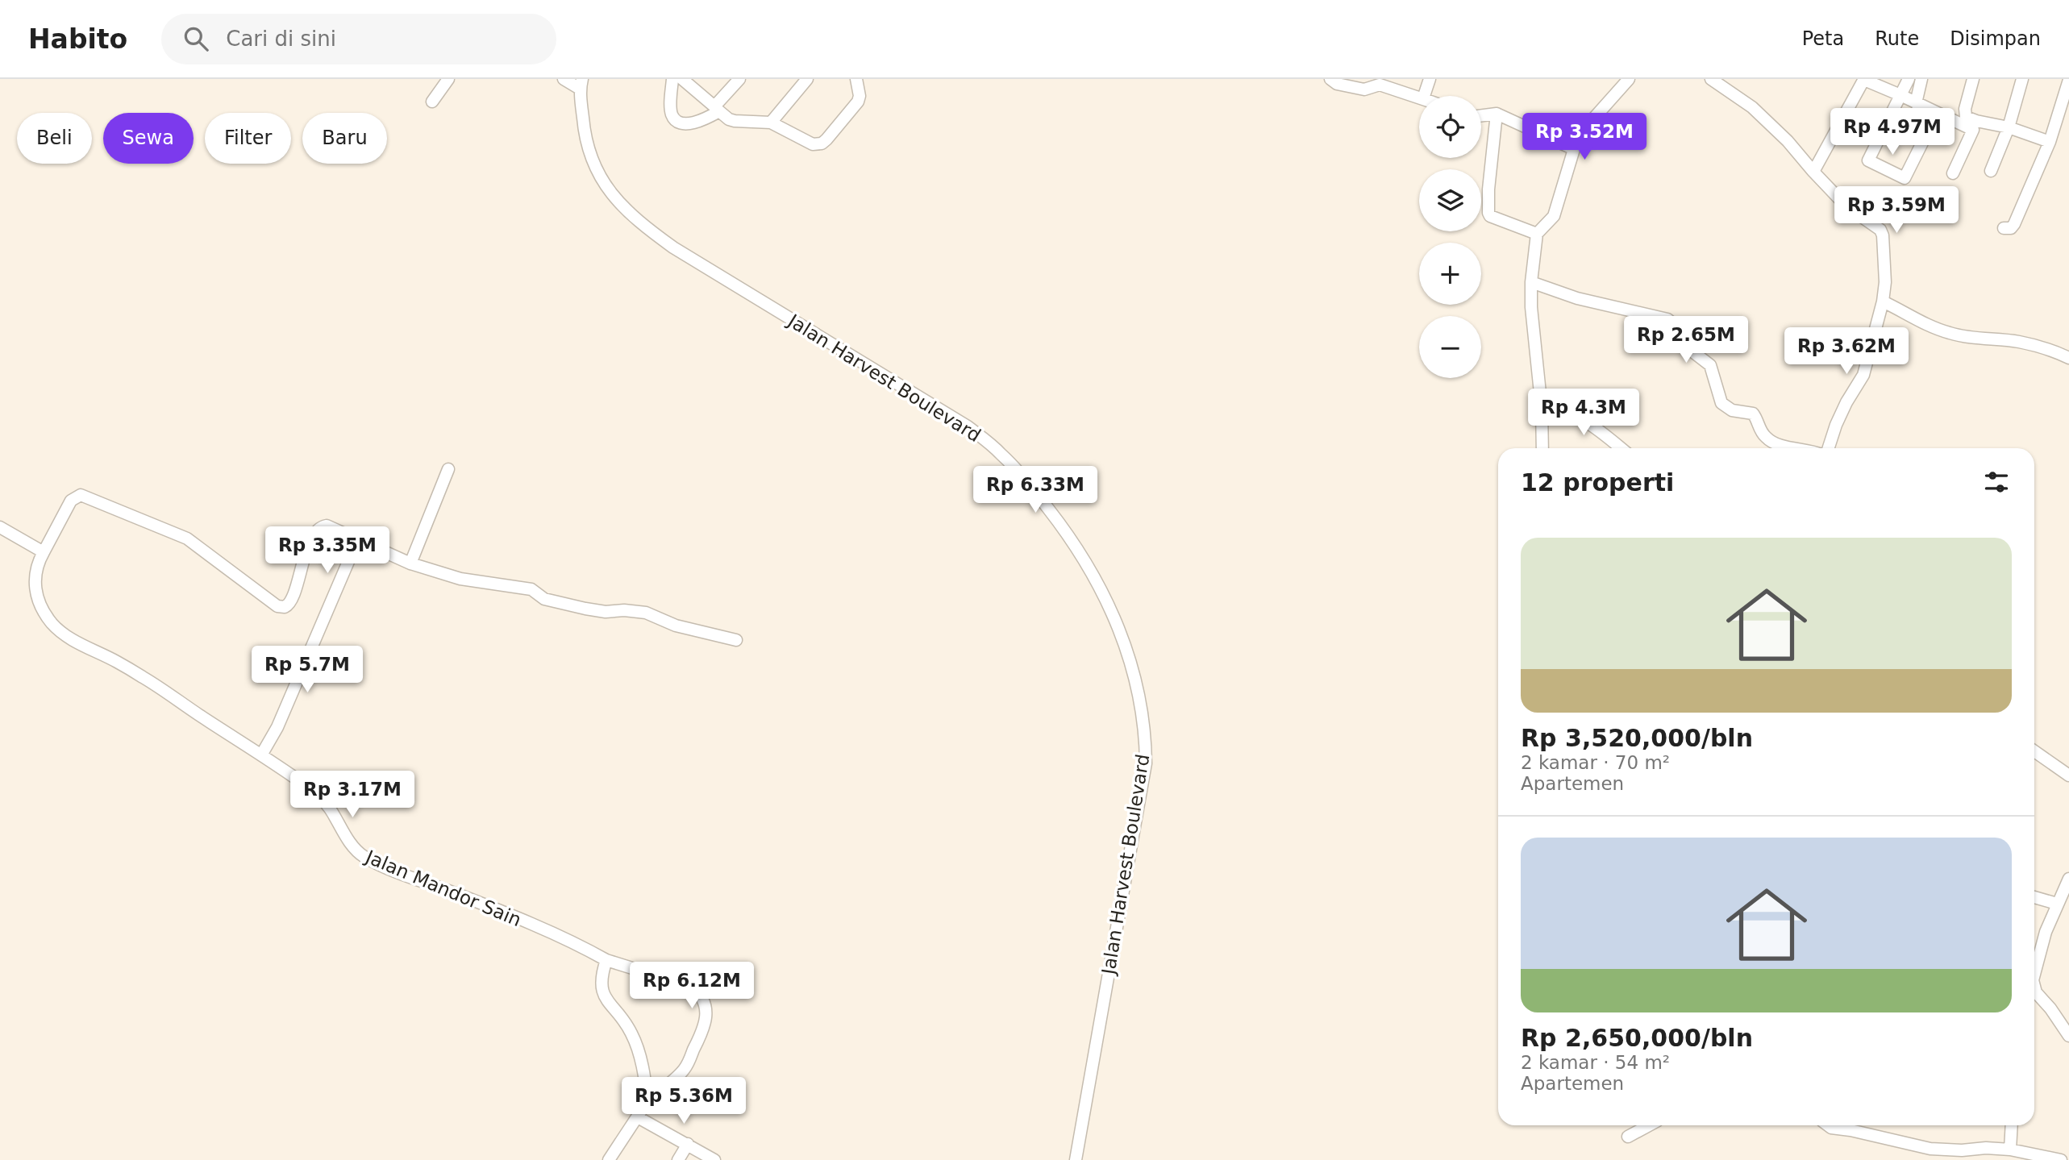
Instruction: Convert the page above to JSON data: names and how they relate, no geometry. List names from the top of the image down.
{
  "streets": {
    "street": ["Jalan Harvest Boulevard", "Jalan Mandor Sain"]
  },
  "page": {
    "header": "Habito",
    "search": "Cari di sini",
    "nav": ["Peta", "Rute", "Disimpan"],
    "map_buttons": ["+", "−"],
    "price": [
      "Rp 4.97M",
      "Rp 3.52M",
      "Rp 3.59M",
      "Rp 2.65M",
      "Rp 3.62M",
      "Rp 4.3M",
      "Rp 6.33M",
      "Rp 3.35M",
      "Rp 5.7M",
      "Rp 3.17M",
      "Rp 6.12M",
      "Rp 5.36M"
    ],
    "chip": [
      "Beli",
      "Sewa",
      "Filter",
      "Baru"
    ],
    "heading": "12 properti",
    "list": [
      {
        "name": "Rp 3,520,000/bln",
        "note": "2 kamar · 70 m² · Apartemen"
      },
      {
        "name": "Rp 2,650,000/bln",
        "note": "2 kamar · 54 m² · Apartemen"
      }
    ]
  }
}
